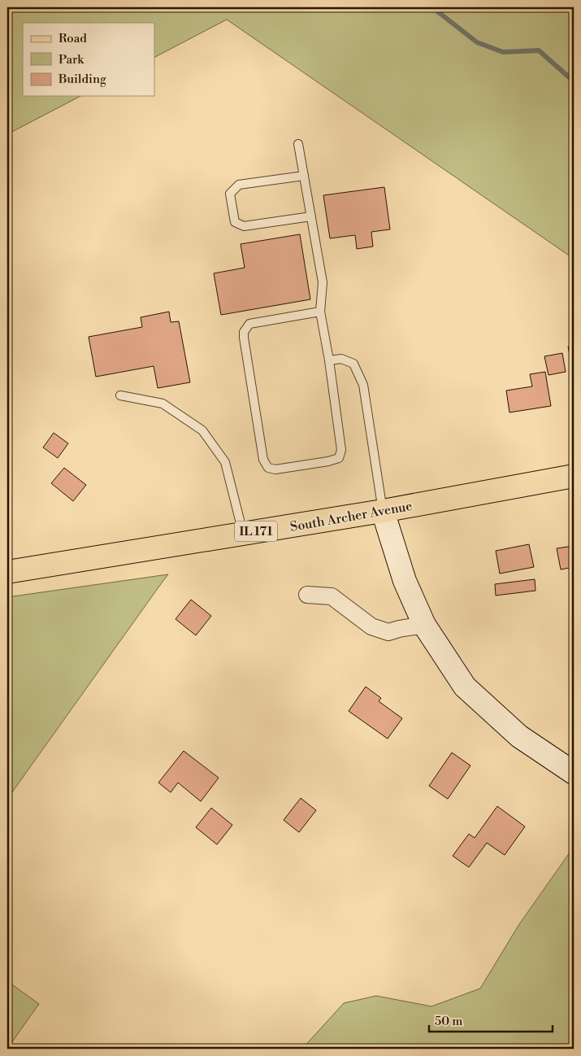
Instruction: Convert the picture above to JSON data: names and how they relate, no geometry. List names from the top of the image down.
{
  "streets": {
    "main road": ["South Archer Avenue", "IL 171"]
  },
  "legend": ["Road", "Park", "Building"],
  "scale_bar": "50 m"
}
